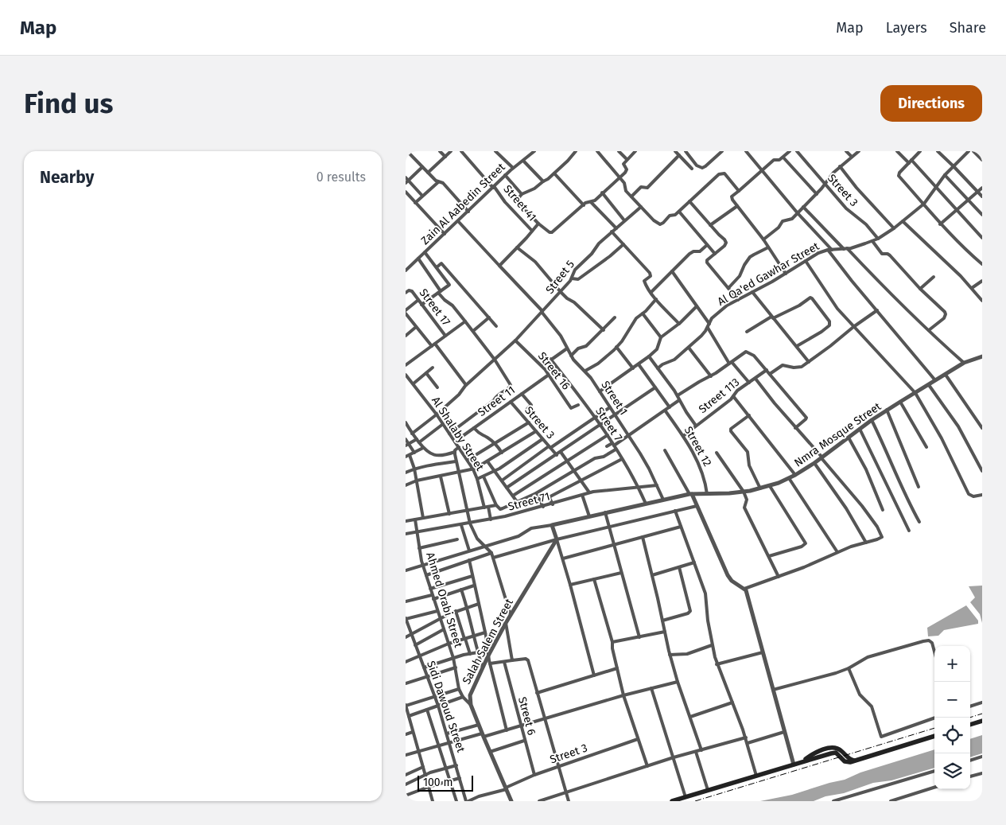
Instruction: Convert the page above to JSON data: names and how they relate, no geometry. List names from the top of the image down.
{
  "streets": {
    "street": [
      "Street 3",
      "Street 41",
      "Zain Al Aabedin Street",
      "Al Qa'ed Gawhar Street",
      "Street 5",
      "Street 17",
      "Street 16",
      "Street 113",
      "Street 1",
      "Street 11",
      "Street 7",
      "Al Shalaby Street",
      "Nmra Mosque Street",
      "Street 12",
      "Street 71",
      "Ahmed Orabi Street",
      "Salah Salem Street",
      "Sidi Dawoud Street",
      "Street 6"
    ]
  },
  "crossings": [
    ["Street 3", "Al Qa'ed Gawhar Street"],
    ["Street 3", "Street 11"],
    ["Street 3", "Sidi Dawoud Street"],
    ["Street 3", "Street 6"],
    ["Street 41", "Zain Al Aabedin Street"],
    ["Zain Al Aabedin Street", "Street 1"],
    ["Street 5", "Street 16"],
    ["Street 5", "Street 1"],
    ["Street 5", "Al Shalaby Street"],
    ["Street 16", "Street 11"],
    ["Street 113", "Street 12"],
    ["Street 1", "Nmra Mosque Street"],
    ["Street 1", "Street 71"],
    ["Street 11", "Al Shalaby Street"],
    ["Street 7", "Nmra Mosque Street"],
    ["Street 7", "Street 71"],
    ["Al Shalaby Street", "Street 71"],
    ["Nmra Mosque Street", "Street 12"],
    ["Nmra Mosque Street", "Ahmed Orabi Street"],
    ["Street 71", "Ahmed Orabi Street"],
    ["Ahmed Orabi Street", "Salah Salem Street"]
  ],
  "scale_bar": "100 m",
  "page": {
    "header": "Map",
    "nav": ["Map", "Layers", "Share"],
    "buttons": "Directions",
    "title": "Find us",
    "heading": ["Nearby", "0 results"],
    "map_buttons": ["+", "−"],
    "scale": "100 m"
  }
}
